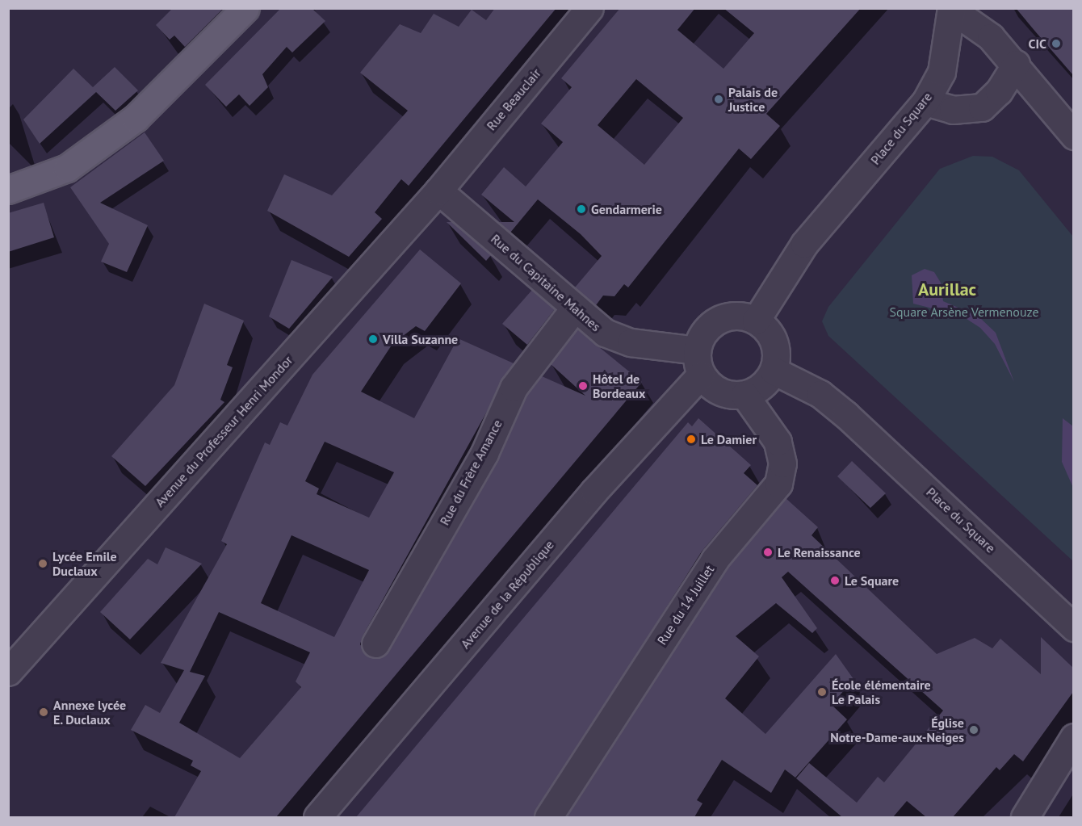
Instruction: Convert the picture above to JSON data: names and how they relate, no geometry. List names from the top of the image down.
{
  "streets": {
    "street": [
      "Rue Beauclair",
      "Place du Square",
      "Rue du Capitaine Mahnes",
      "Avenue du Professeur Henri Mondor",
      "Rue du Frère Amance",
      "Avenue de la République",
      "Rue du 14 Juillet"
    ]
  },
  "crossings": [
    ["Rue Beauclair", "Rue du Capitaine Mahnes"],
    ["Rue Beauclair", "Avenue du Professeur Henri Mondor"],
    ["Place du Square", "Rue du Capitaine Mahnes"],
    ["Place du Square", "Avenue de la République"],
    ["Place du Square", "Rue du 14 Juillet"],
    ["Rue du Capitaine Mahnes", "Avenue du Professeur Henri Mondor"],
    ["Rue du Capitaine Mahnes", "Rue du Frère Amance"],
    ["Rue du Capitaine Mahnes", "Avenue de la République"],
    ["Rue du Capitaine Mahnes", "Rue du 14 Juillet"],
    ["Avenue de la République", "Rue du 14 Juillet"]
  ],
  "districts": ["Aurillac"],
  "parks": ["Square Arsène Vermenouze"],
  "places": [
    "CIC",
    "Palais de Justice",
    "Gendarmerie",
    "Villa Suzanne",
    "Hôtel de Bordeaux",
    "Le Damier",
    "Le Renaissance",
    "Lycée Emile Duclaux",
    "Le Square",
    "École élémentaire Le Palais",
    "Annexe lycée E. Duclaux",
    "Église Notre-Dame-aux-Neiges"
  ]
}
